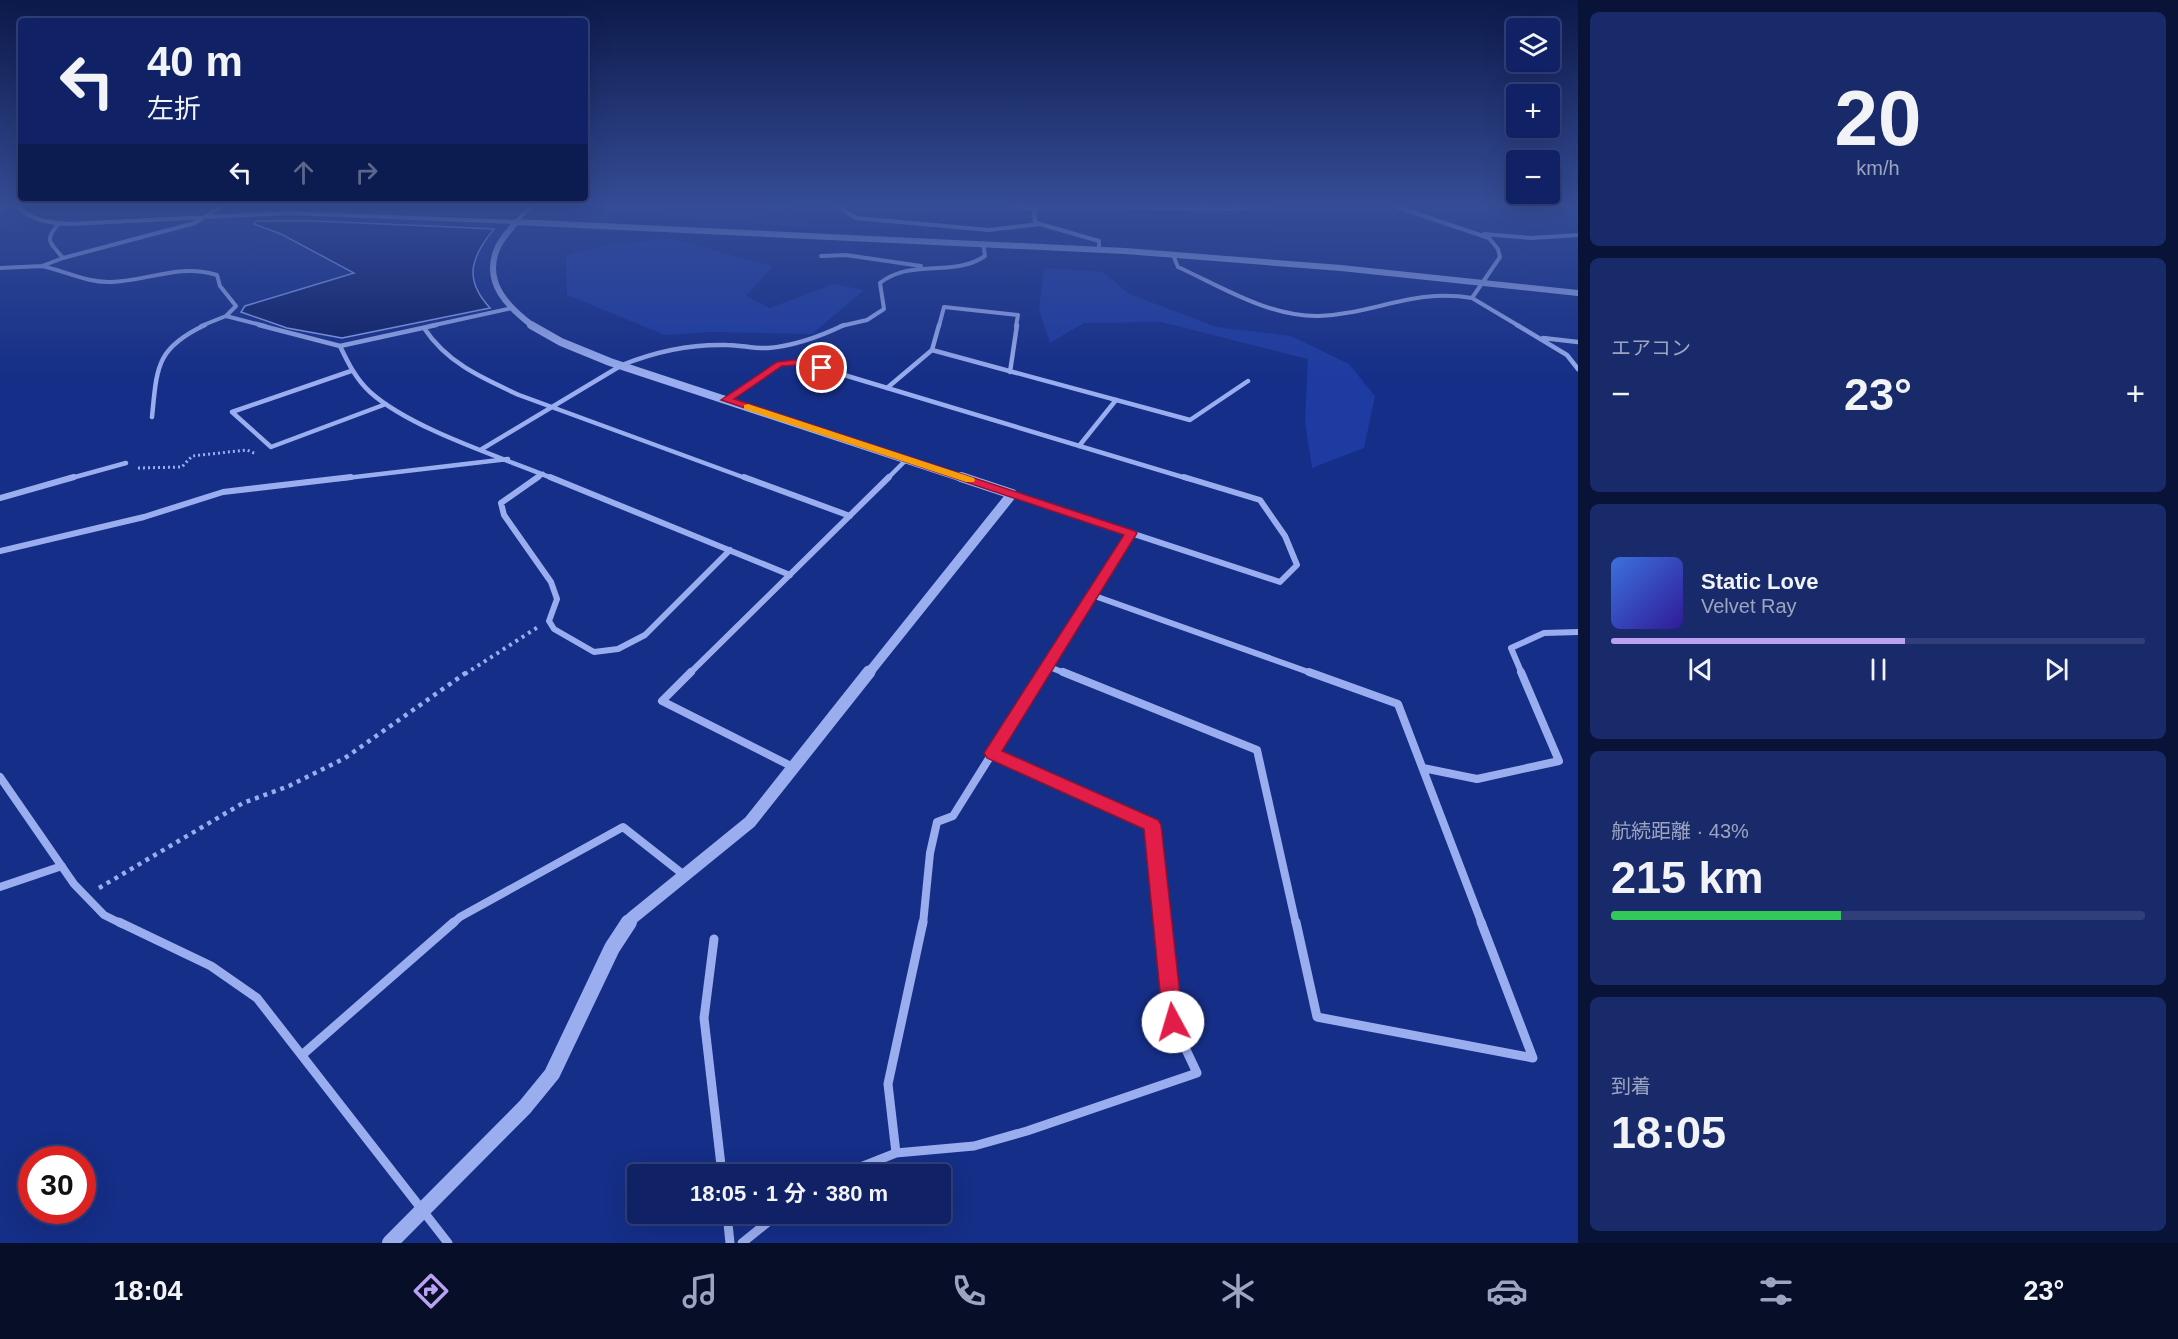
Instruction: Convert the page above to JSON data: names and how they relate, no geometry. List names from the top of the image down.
{
  "page": {
    "tile": [
      ["20", "km/h"],
      "エアコン",
      ["航続距離 · 43%", "215 km"],
      ["到着", "18:05"]
    ],
    "map_buttons": ["+", "−"],
    "turn": ["40 m", "左折"],
    "heat": ["−", "23°", "+"],
    "song": ["Static Love", "Velvet Ray"],
    "limit": "30",
    "trip": "18:05 · 1 分 · 380 m",
    "tabs": ["18:04", "23°"]
  }
}
